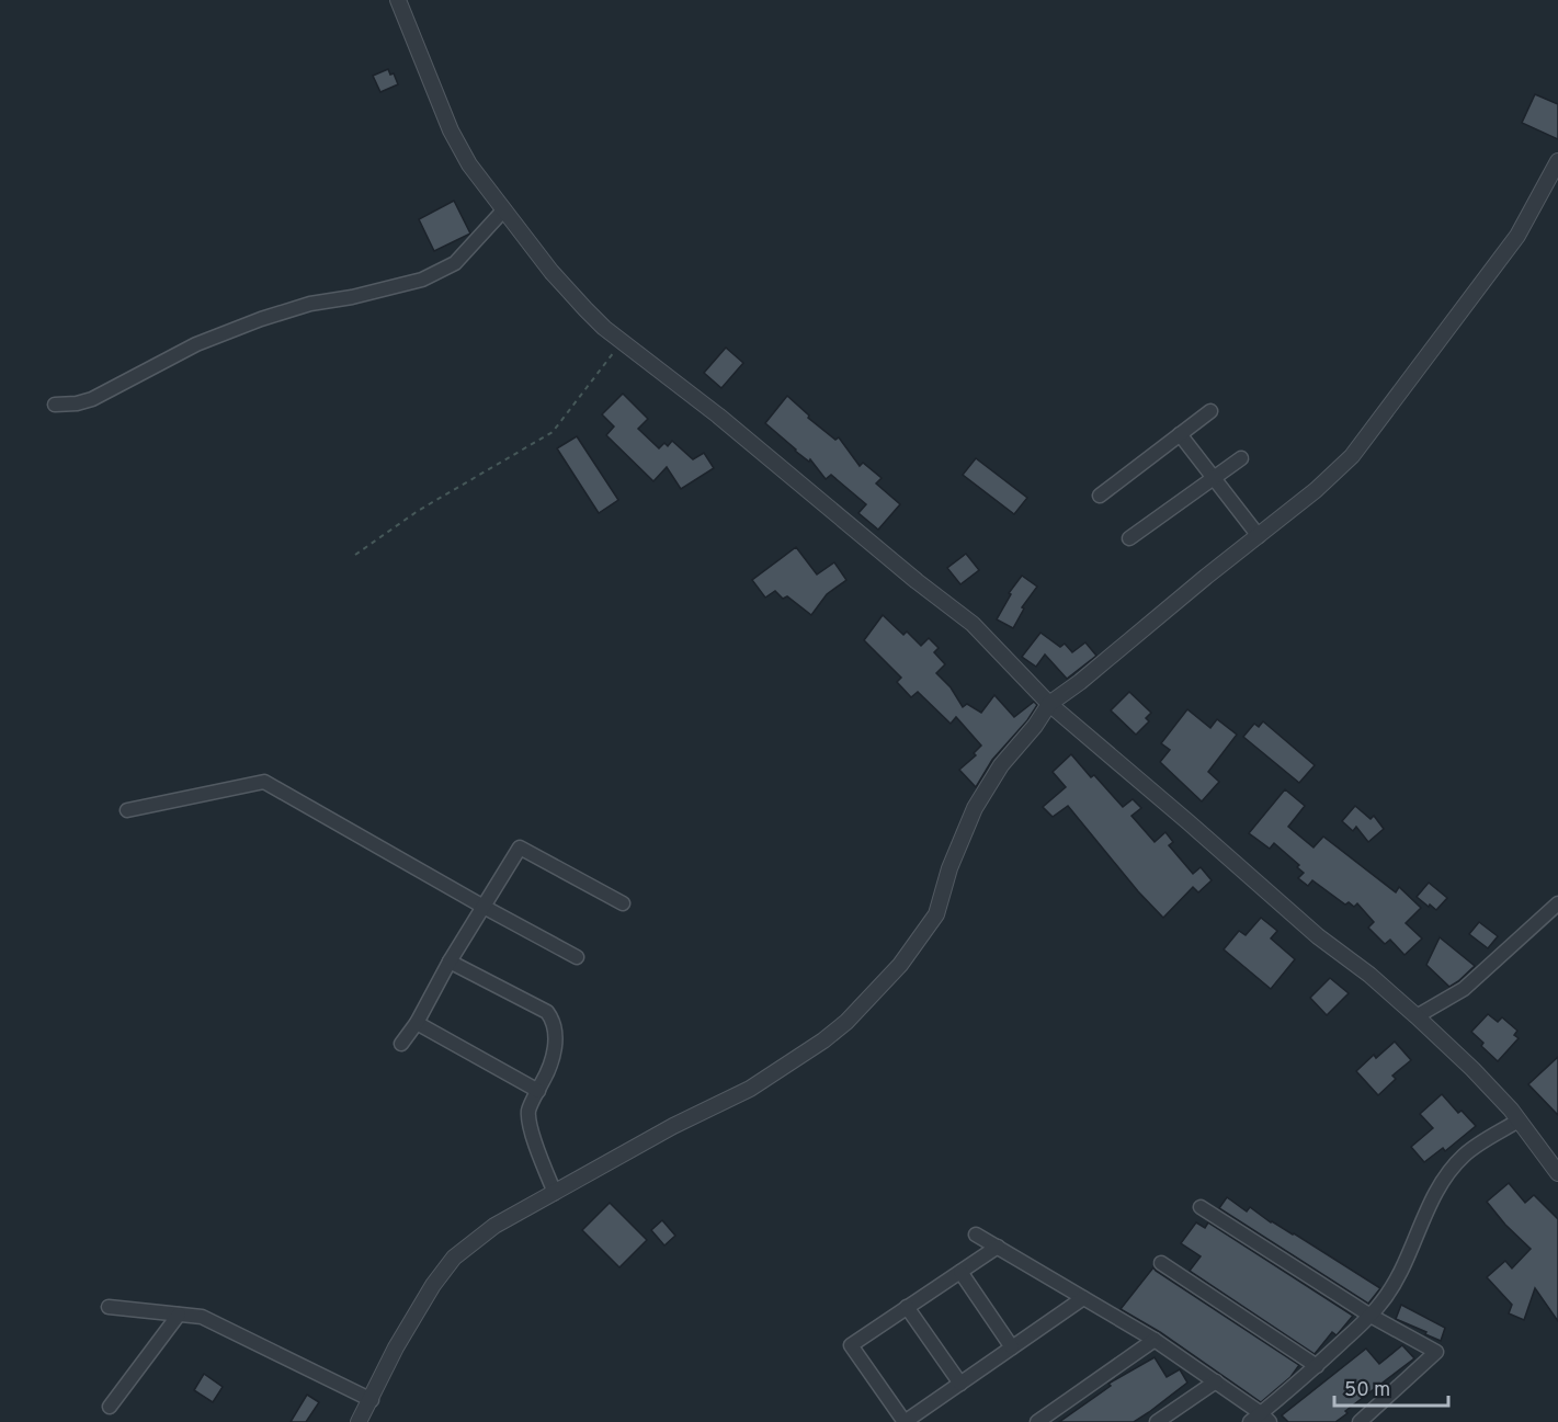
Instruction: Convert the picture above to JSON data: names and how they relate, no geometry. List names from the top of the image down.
{
  "scale_bar": "50 m"
}
